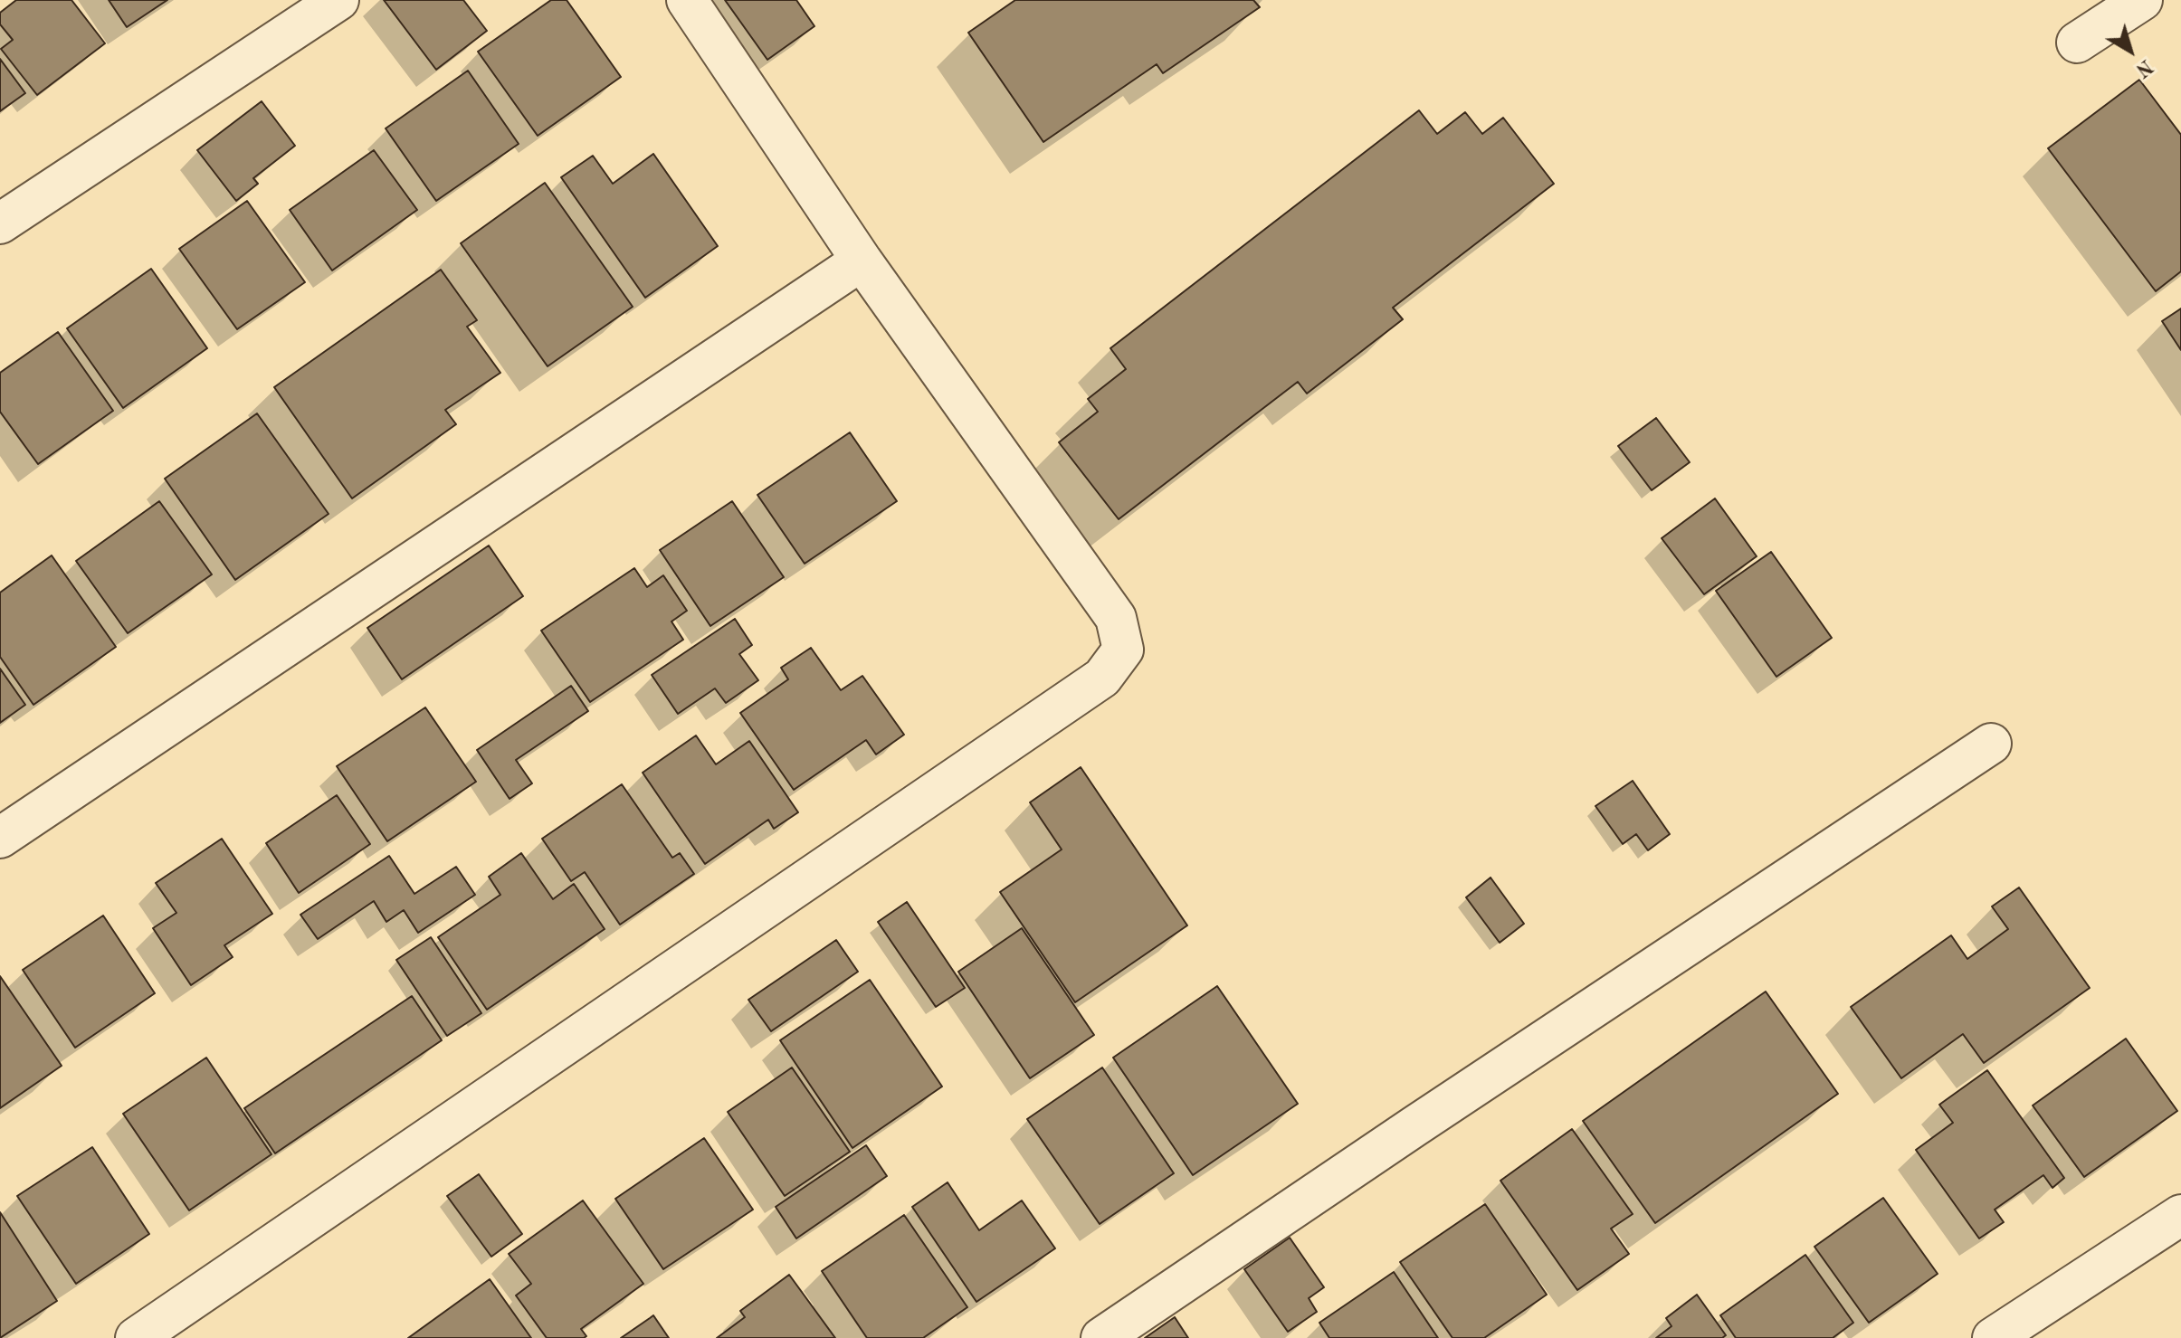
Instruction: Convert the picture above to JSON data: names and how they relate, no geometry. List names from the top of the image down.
{
  "north": "bottom right"
}
